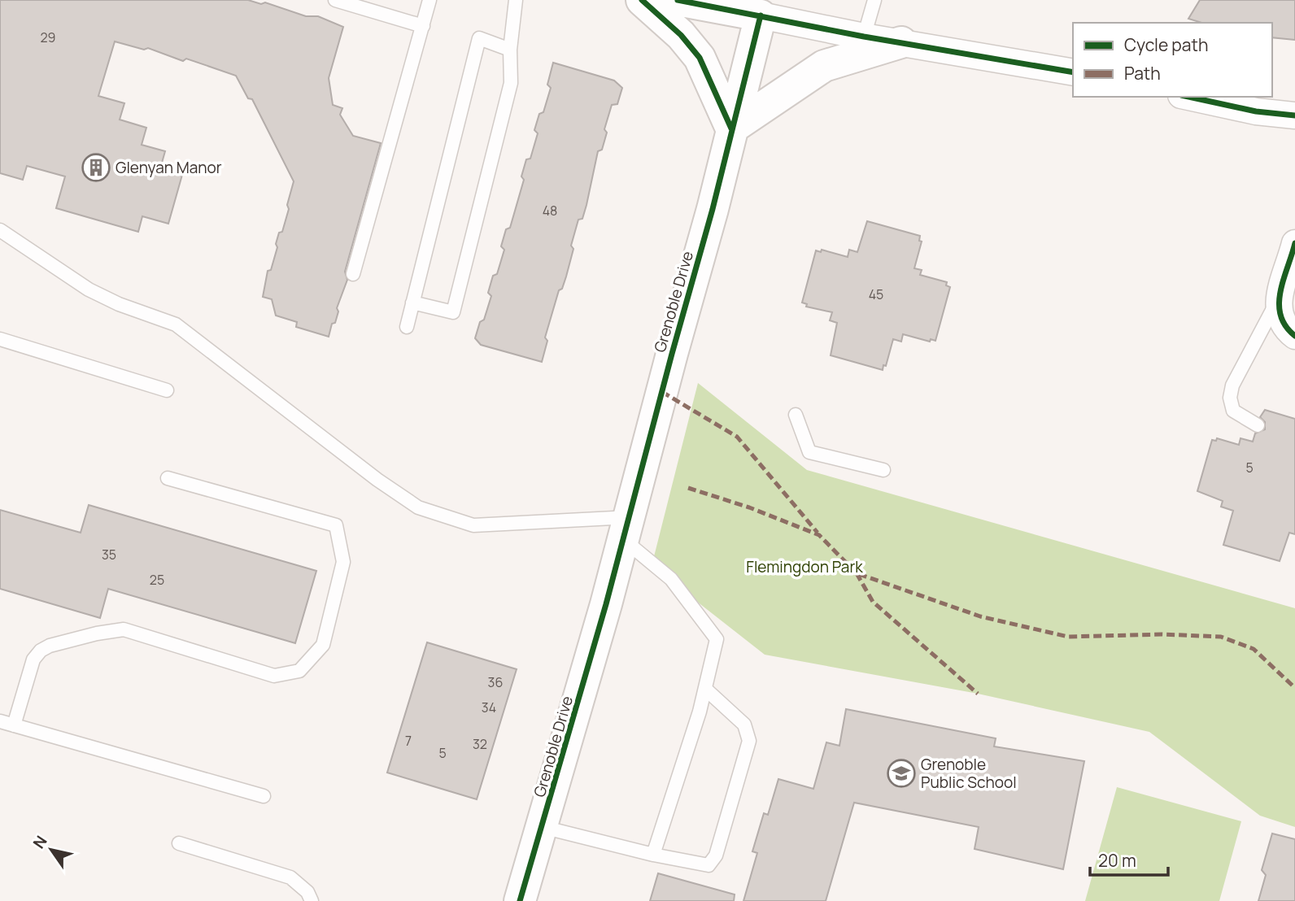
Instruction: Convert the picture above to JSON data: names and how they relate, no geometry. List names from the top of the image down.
{
  "streets": {
    "street": ["Grenoble Drive"]
  },
  "parks": ["Flemingdon Park"],
  "places": {
    "building": ["Glenyan Manor"],
    "school or university": ["Grenoble Public School"]
  },
  "house_numbers": [
    "29",
    "48",
    "45",
    "5",
    "35",
    "25",
    "36",
    "34",
    "7",
    "32",
    "5"
  ],
  "legend": ["Cycle path", "Path"],
  "scale_bar": "20 m",
  "north": "top left"
}
